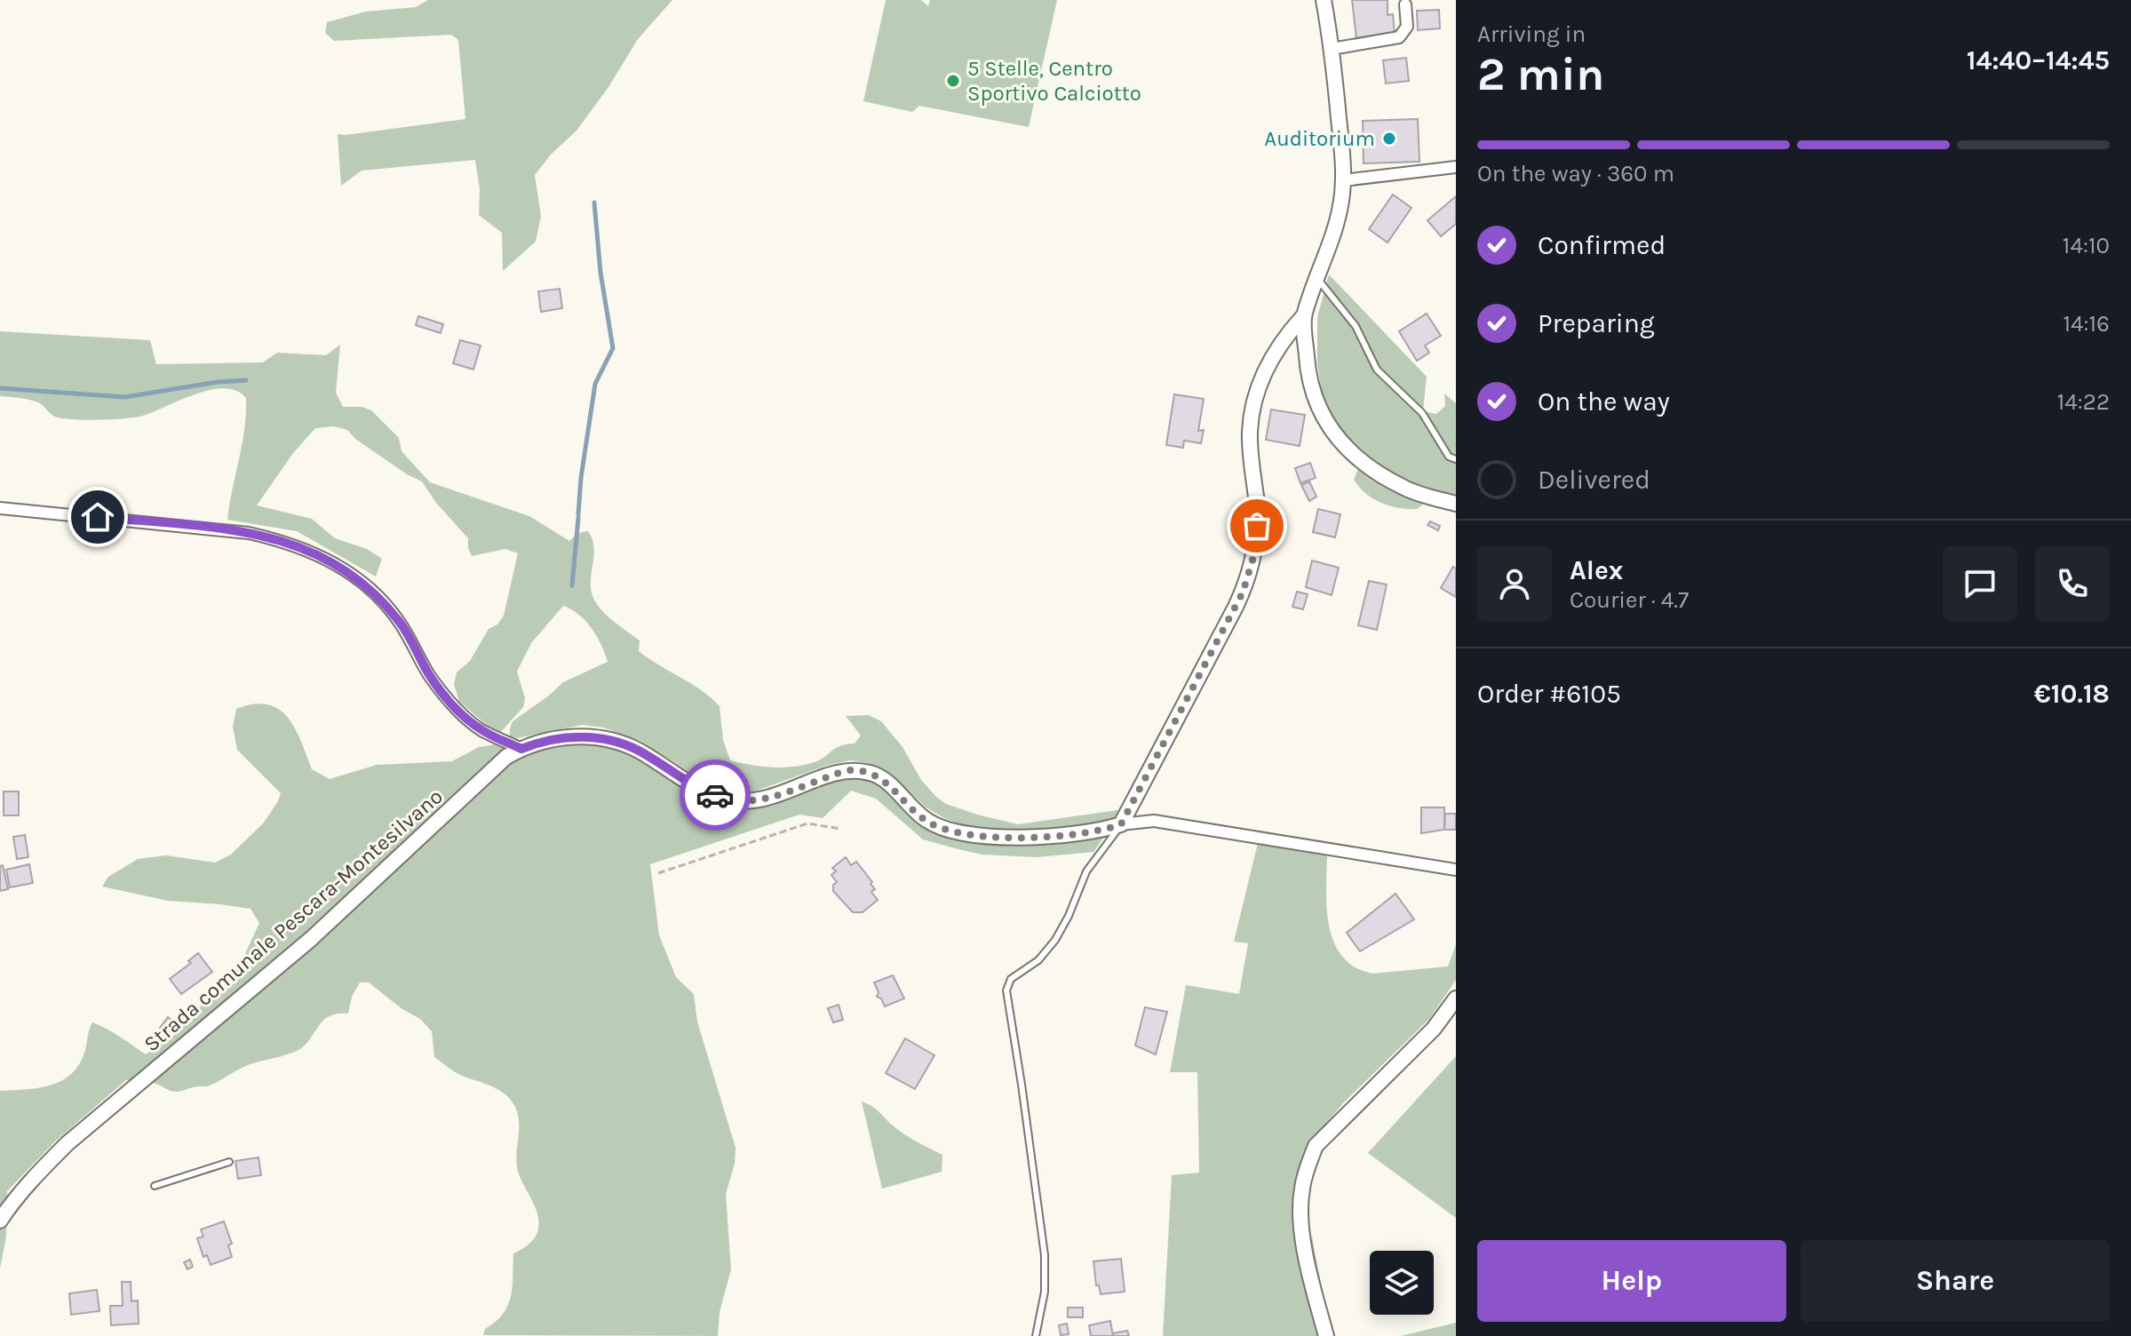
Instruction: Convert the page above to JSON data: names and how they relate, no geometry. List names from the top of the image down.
{
  "streets": {
    "street": ["Strada comunale Pescara-Montesilvano"]
  },
  "places": ["5 Stelle, Centro Sportivo Calciotto", "Auditorium"],
  "page": {
    "heading": ["2 min", "Arriving in", "14:40–14:45"],
    "panel": [
      "Alex",
      "Courier · 4.7",
      "Order #6105",
      "€10.18"
    ],
    "bar": "On the way · 360 m",
    "list": [
      ["Confirmed", "14:10"],
      ["Preparing", "14:16"],
      ["On the way", "14:22"],
      "Delivered"
    ],
    "buttons": ["Help", "Share"]
  }
}
